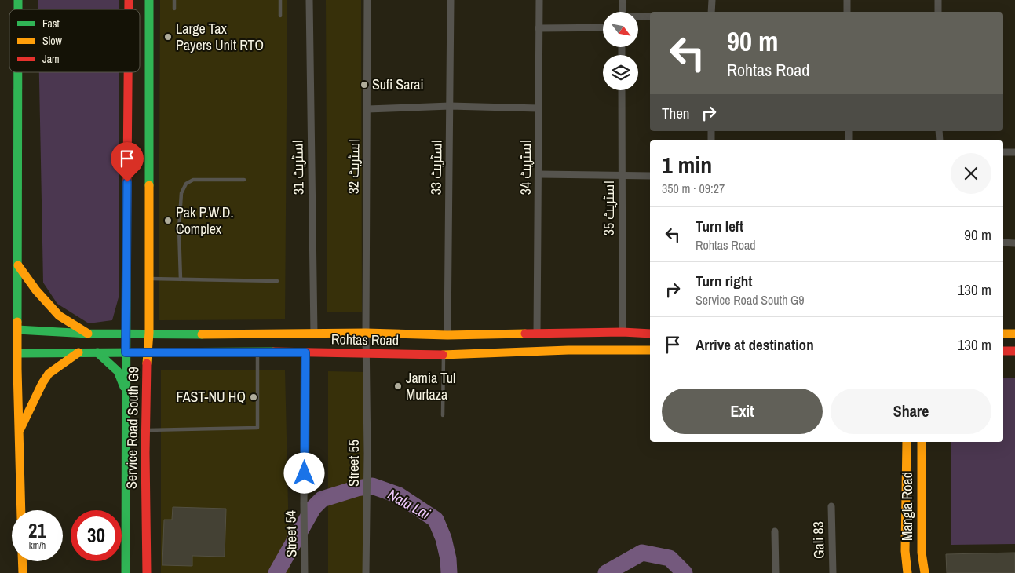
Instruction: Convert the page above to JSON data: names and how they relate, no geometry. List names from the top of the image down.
{
  "streets": {
    "main road": ["Rohtas Road", "Service Road South G9", "Mangla Road"],
    "street": [
      "اسٹریٹ 32",
      "اسٹریٹ 31",
      "اسٹریٹ 33",
      "اسٹریٹ 34",
      "اسٹریٹ 35",
      "Street 55",
      "Street 54",
      "Gali 83"
    ]
  },
  "crossings": [
    ["اسٹریٹ 32", "Rohtas Road"],
    ["اسٹریٹ 32", "Street 55"],
    ["اسٹریٹ 31", "Rohtas Road"],
    ["اسٹریٹ 33", "Rohtas Road"],
    ["اسٹریٹ 34", "Rohtas Road"],
    ["اسٹریٹ 35", "Rohtas Road"],
    ["Rohtas Road", "Service Road South G9"],
    ["Rohtas Road", "Street 55"],
    ["Rohtas Road", "Street 54"]
  ],
  "water": ["Nala Lai"],
  "places": [
    "Large Tax Payers Unit RTO",
    "Sufi Sarai",
    "Pak P.W.D. Complex",
    "Jamia Tul Murtaza",
    "FAST-NU HQ"
  ],
  "legend": ["Fast", "Slow", "Jam"],
  "north": "bottom right",
  "page": {
    "turn": ["90 m", "Rohtas Road"],
    "then": "Then",
    "heading": ["1 min", "350 m · 09:27"],
    "list": [
      {
        "name": "Turn left",
        "note": "Rohtas Road",
        "value": "90 m"
      },
      {
        "name": "Turn right",
        "note": "Service Road South G9",
        "value": "130 m"
      },
      {
        "name": "Arrive at destination",
        "value": "130 m"
      }
    ],
    "buttons": ["Exit", "Share"],
    "speed": "21 km/h",
    "limit": "30"
  }
}
